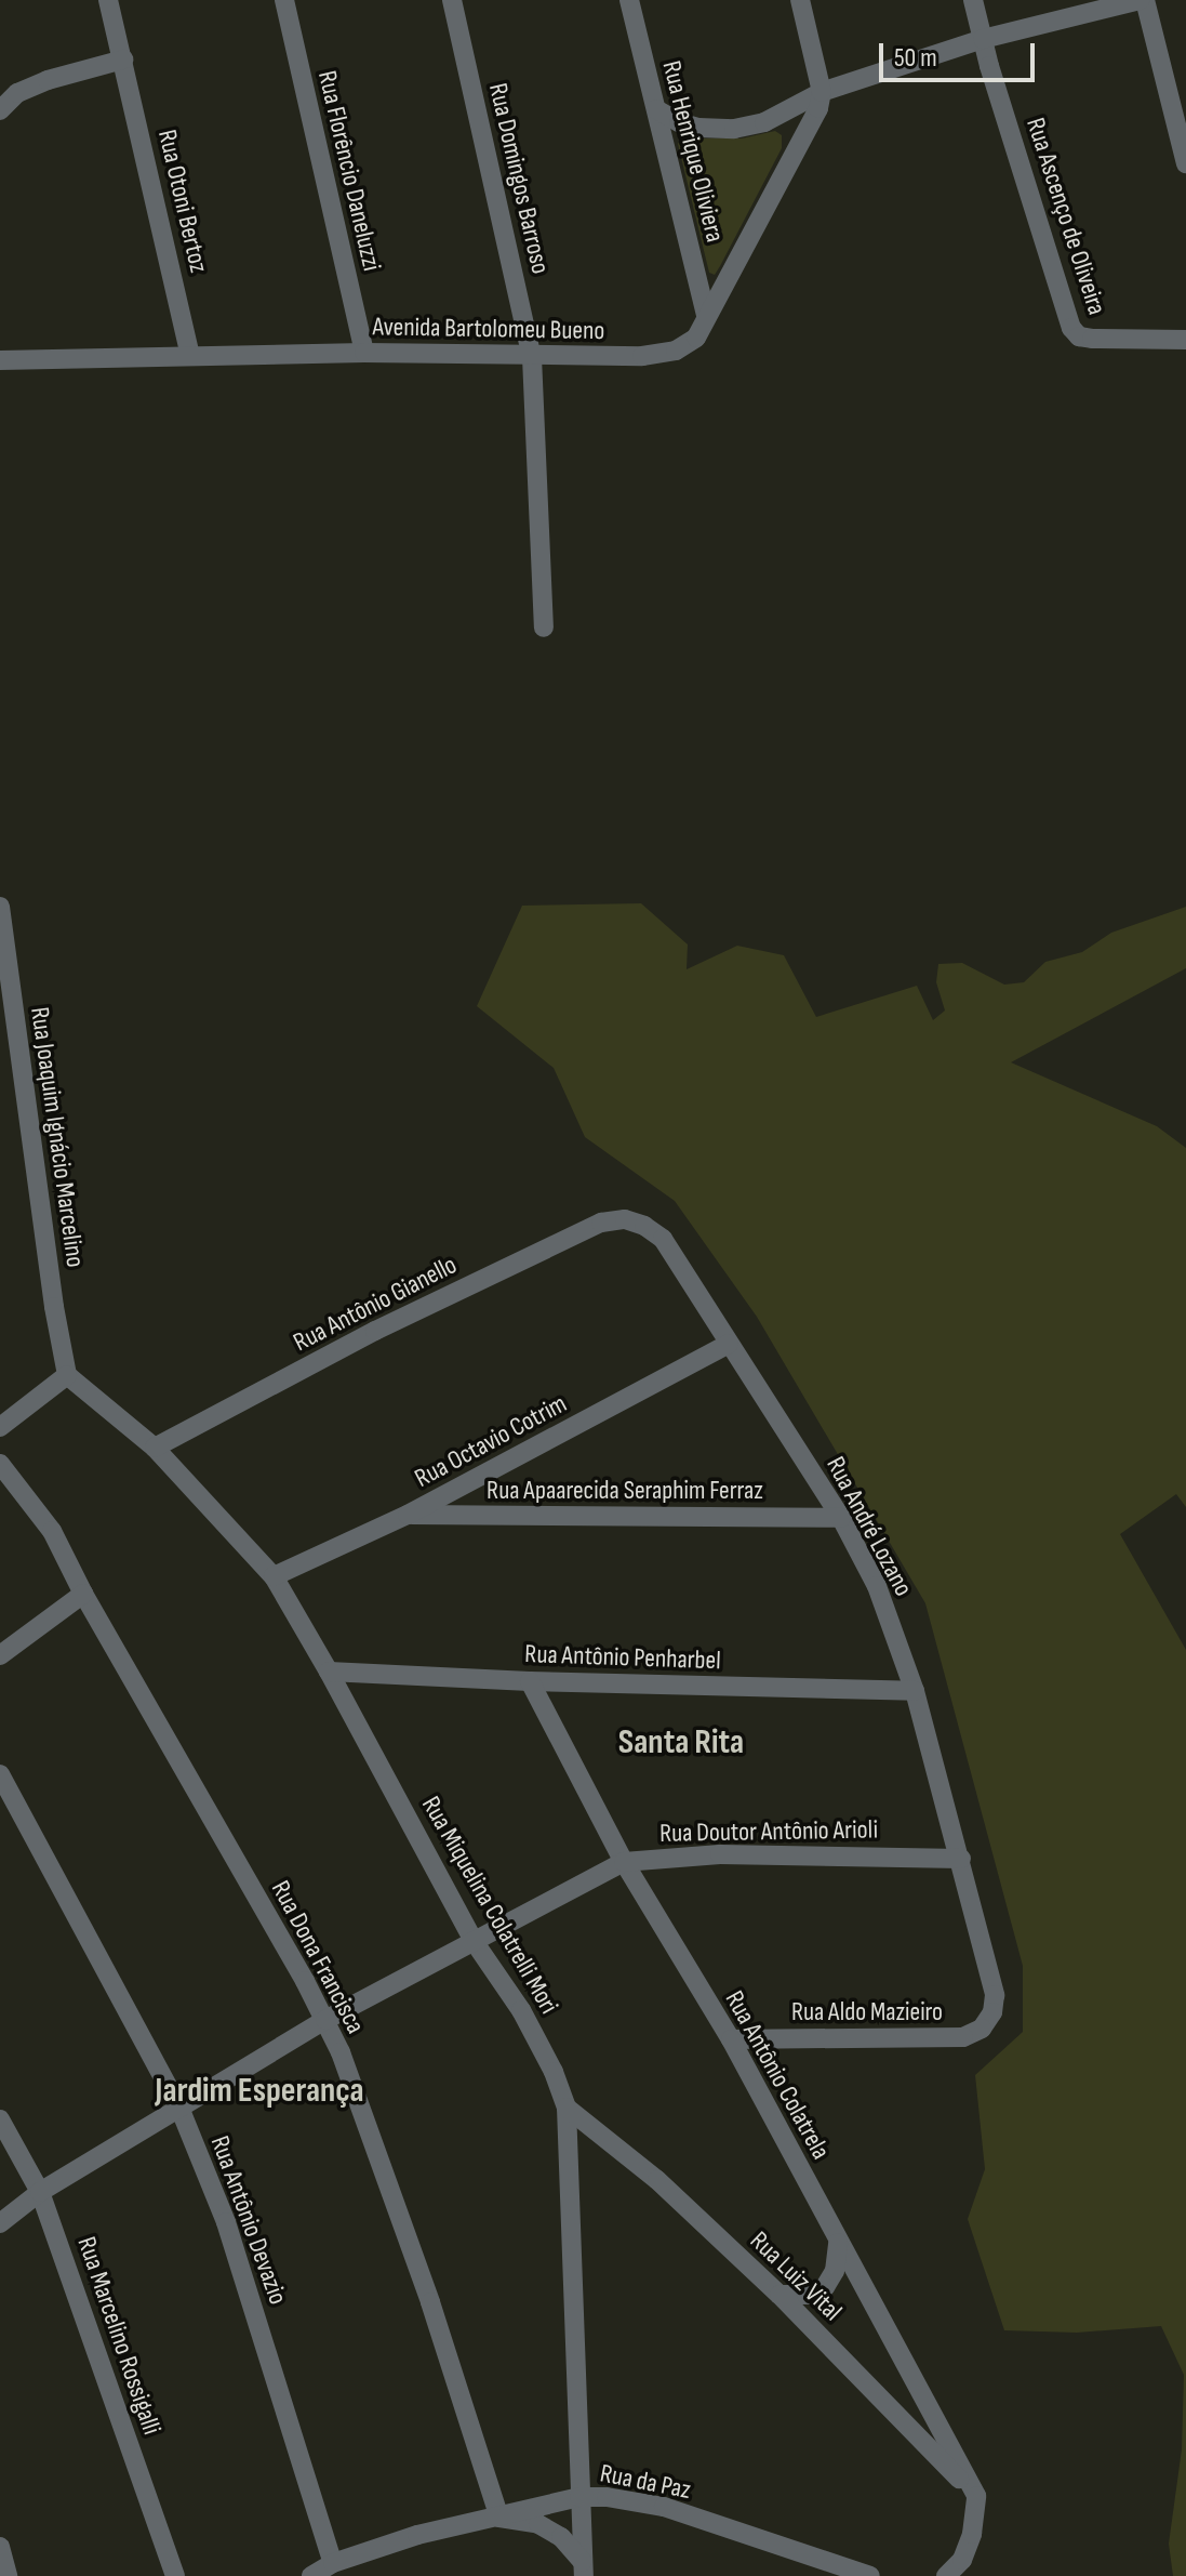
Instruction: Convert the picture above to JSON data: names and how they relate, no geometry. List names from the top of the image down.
{
  "streets": {
    "street": [
      "Rua Henrique Oliviera",
      "Rua Florêncio Daneluzzi",
      "Rua Domingos Barroso",
      "Rua Otoni Bertoz",
      "Rua Ascenço de Oliveira",
      "Avenida Bartolomeu Bueno",
      "Rua Joaquim Ignácio Marcelino",
      "Rua Antônio Gianello",
      "Rua Octavio Cotrim",
      "Rua Apaarecida Seraphim Ferraz",
      "Rua André Lozano",
      "Rua Antônio Penharbel",
      "Rua Doutor Antônio Arioli",
      "Rua Miquelina Colatrelli Mori",
      "Rua Dona Francisca",
      "Rua Aldo Mazieiro",
      "Rua Antônio Colatrela",
      "Rua Antônio Devazio",
      "Rua Luiz Vital",
      "Rua Marcelino Rossigalli",
      "Rua da Paz"
    ]
  },
  "crossings": [
    ["Rua Henrique Oliviera", "Avenida Bartolomeu Bueno"],
    ["Rua Florêncio Daneluzzi", "Avenida Bartolomeu Bueno"],
    ["Rua Domingos Barroso", "Avenida Bartolomeu Bueno"],
    ["Rua Otoni Bertoz", "Avenida Bartolomeu Bueno"],
    ["Rua Joaquim Ignácio Marcelino", "Rua Miquelina Colatrelli Mori"],
    ["Rua Antônio Gianello", "Rua André Lozano"],
    ["Rua Antônio Gianello", "Rua Miquelina Colatrelli Mori"],
    ["Rua Octavio Cotrim", "Rua Apaarecida Seraphim Ferraz"],
    ["Rua Octavio Cotrim", "Rua André Lozano"],
    ["Rua Octavio Cotrim", "Rua Miquelina Colatrelli Mori"],
    ["Rua Apaarecida Seraphim Ferraz", "Rua André Lozano"],
    ["Rua André Lozano", "Rua Antônio Penharbel"],
    ["Rua André Lozano", "Rua Doutor Antônio Arioli"],
    ["Rua André Lozano", "Rua Aldo Mazieiro"],
    ["Rua Antônio Penharbel", "Rua Miquelina Colatrelli Mori"],
    ["Rua Antônio Penharbel", "Rua Antônio Colatrela"],
    ["Rua Doutor Antônio Arioli", "Rua Miquelina Colatrelli Mori"],
    ["Rua Doutor Antônio Arioli", "Rua Dona Francisca"],
    ["Rua Doutor Antônio Arioli", "Rua Antônio Colatrela"],
    ["Rua Doutor Antônio Arioli", "Rua Antônio Devazio"],
    ["Rua Doutor Antônio Arioli", "Rua Marcelino Rossigalli"],
    ["Rua Miquelina Colatrelli Mori", "Rua Luiz Vital"],
    ["Rua Miquelina Colatrelli Mori", "Rua da Paz"],
    ["Rua Dona Francisca", "Rua da Paz"],
    ["Rua Aldo Mazieiro", "Rua Antônio Colatrela"],
    ["Rua Antônio Colatrela", "Rua Luiz Vital"],
    ["Rua Antônio Devazio", "Rua da Paz"]
  ],
  "districts": ["Santa Rita", "Jardim Esperança"],
  "scale_bar": "50 m"
}
